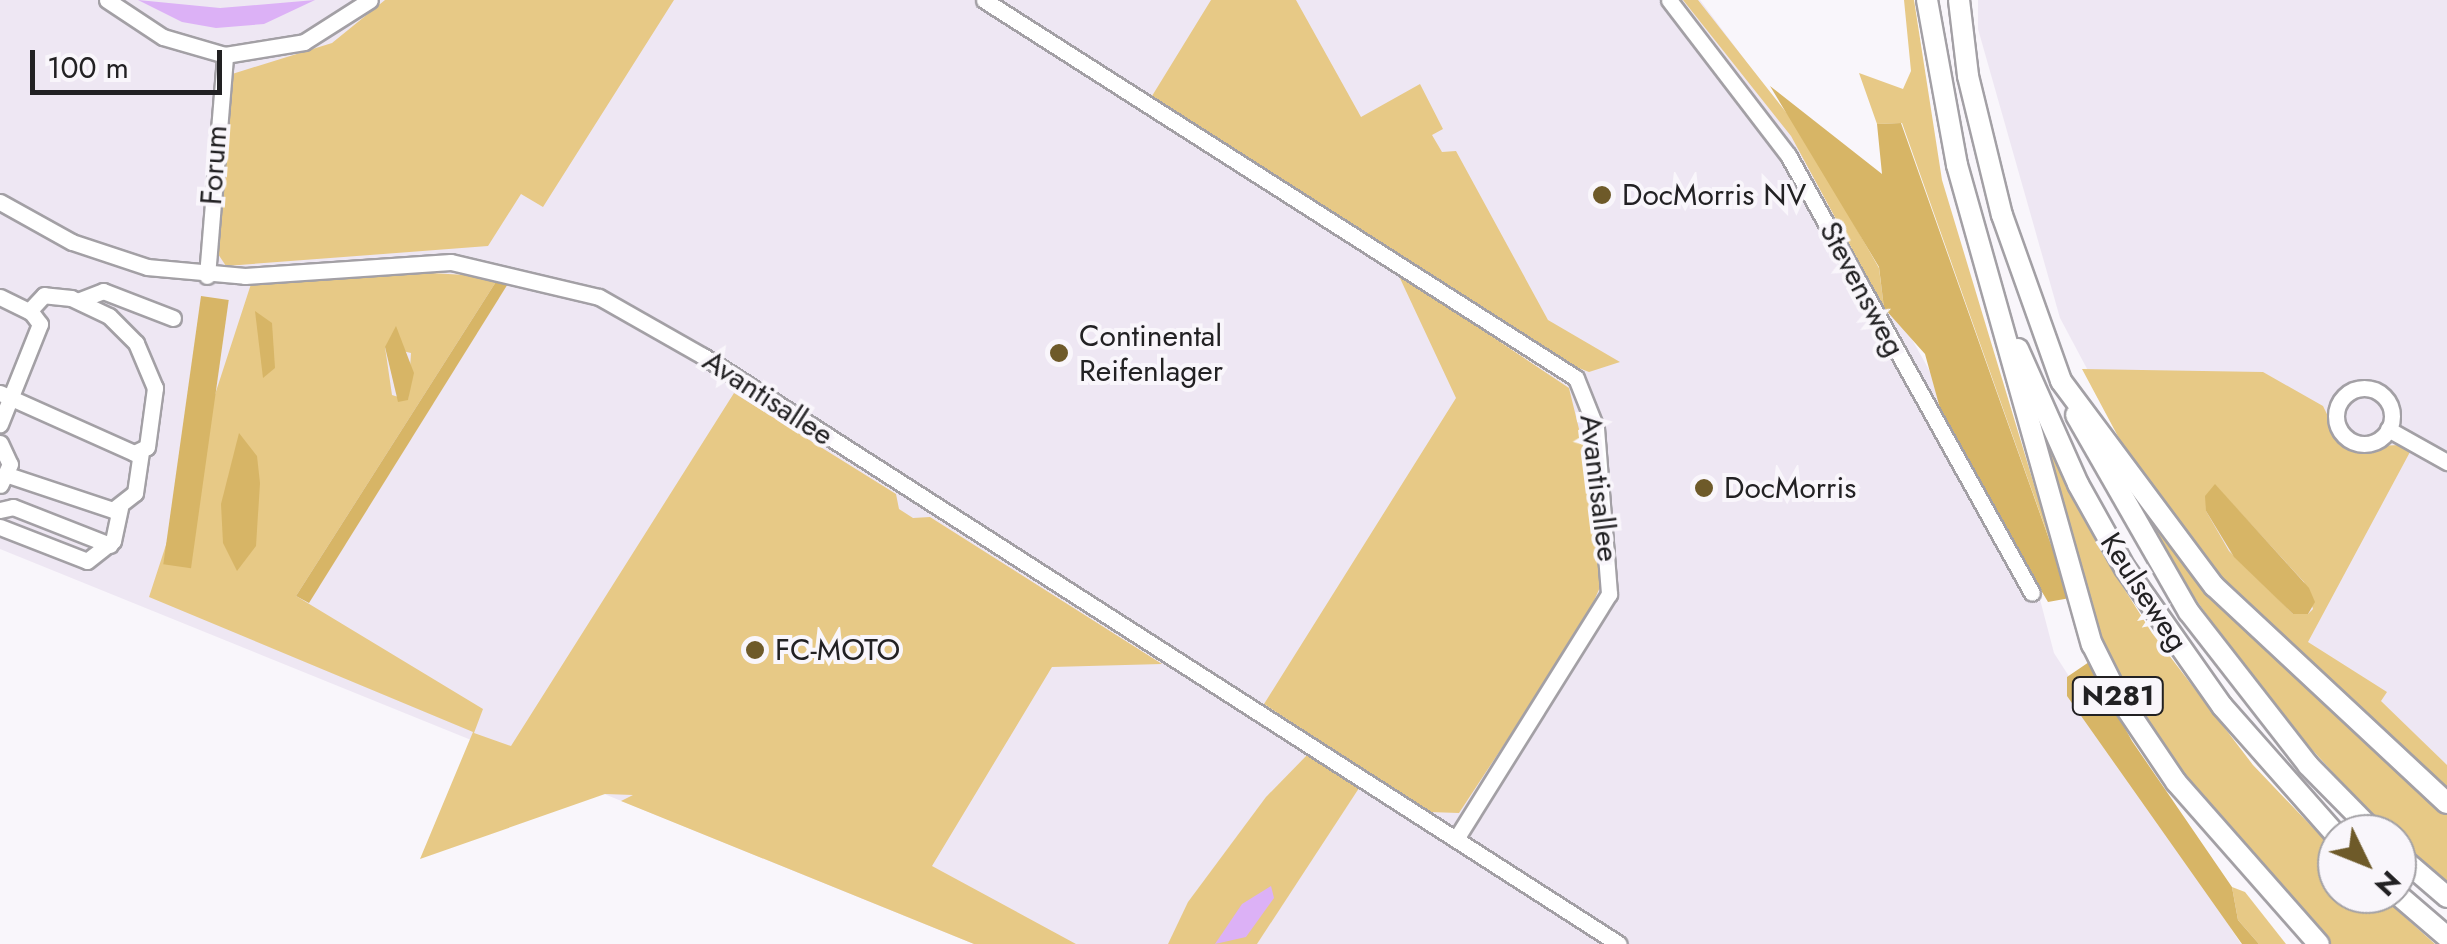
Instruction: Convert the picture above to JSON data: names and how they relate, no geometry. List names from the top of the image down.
{
  "streets": {
    "highway": ["Keulseweg", "N281"],
    "street": ["Forum", "Stevensweg", "Avantisallee"]
  },
  "crossings": [
    ["Forum", "Avantisallee"],
    ["Keulseweg", "N281"]
  ],
  "places": [
    "DocMorris NV",
    "Continental Reifenlager",
    "DocMorris",
    "FC-MOTO"
  ],
  "scale_bar": "100 m",
  "north": "bottom right"
}
